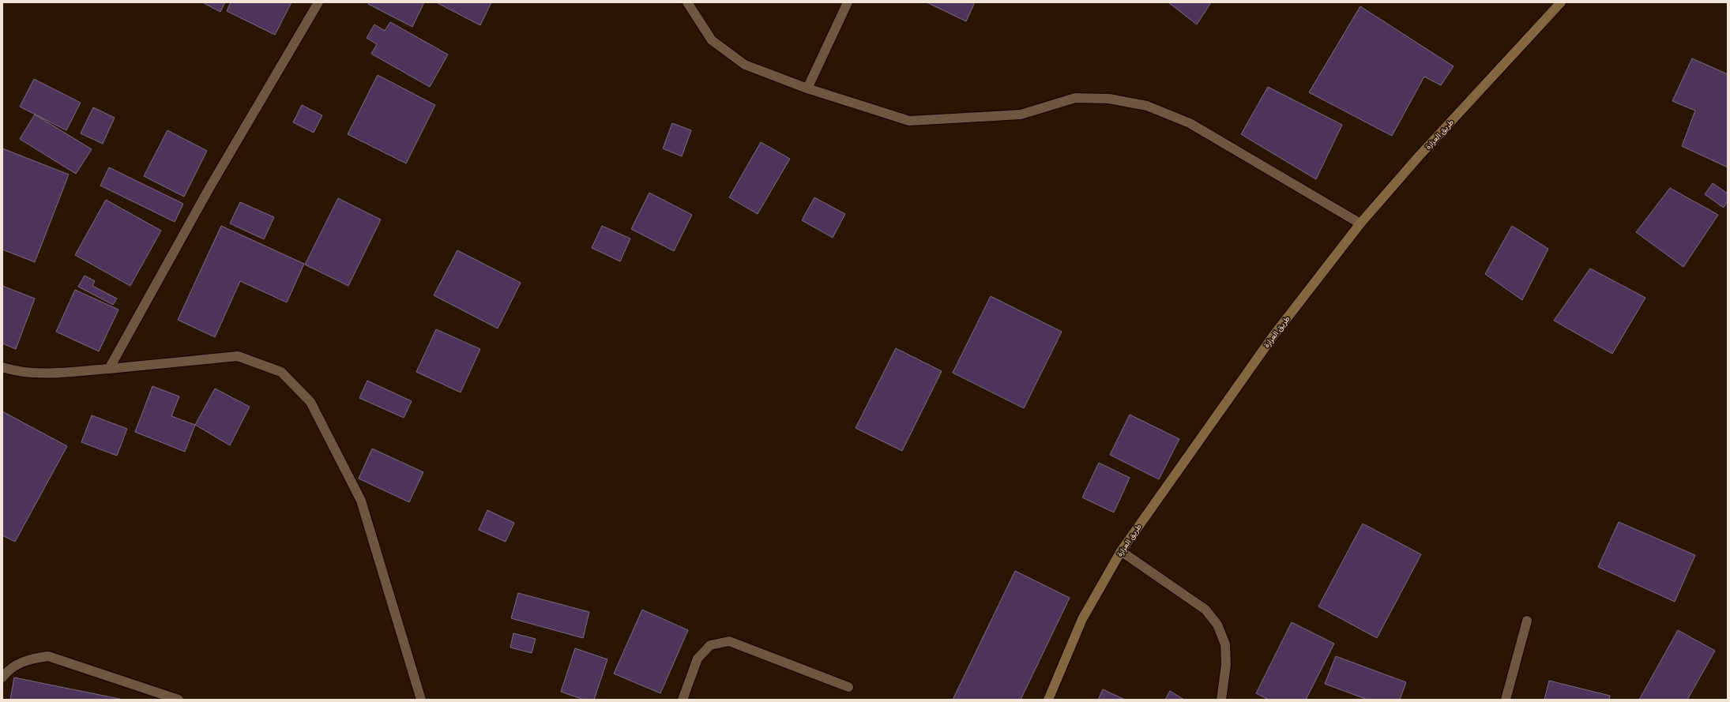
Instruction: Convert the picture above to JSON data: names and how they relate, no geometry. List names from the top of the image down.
{
  "streets": {
    "street": ["طريق العزازة"]
  }
}
